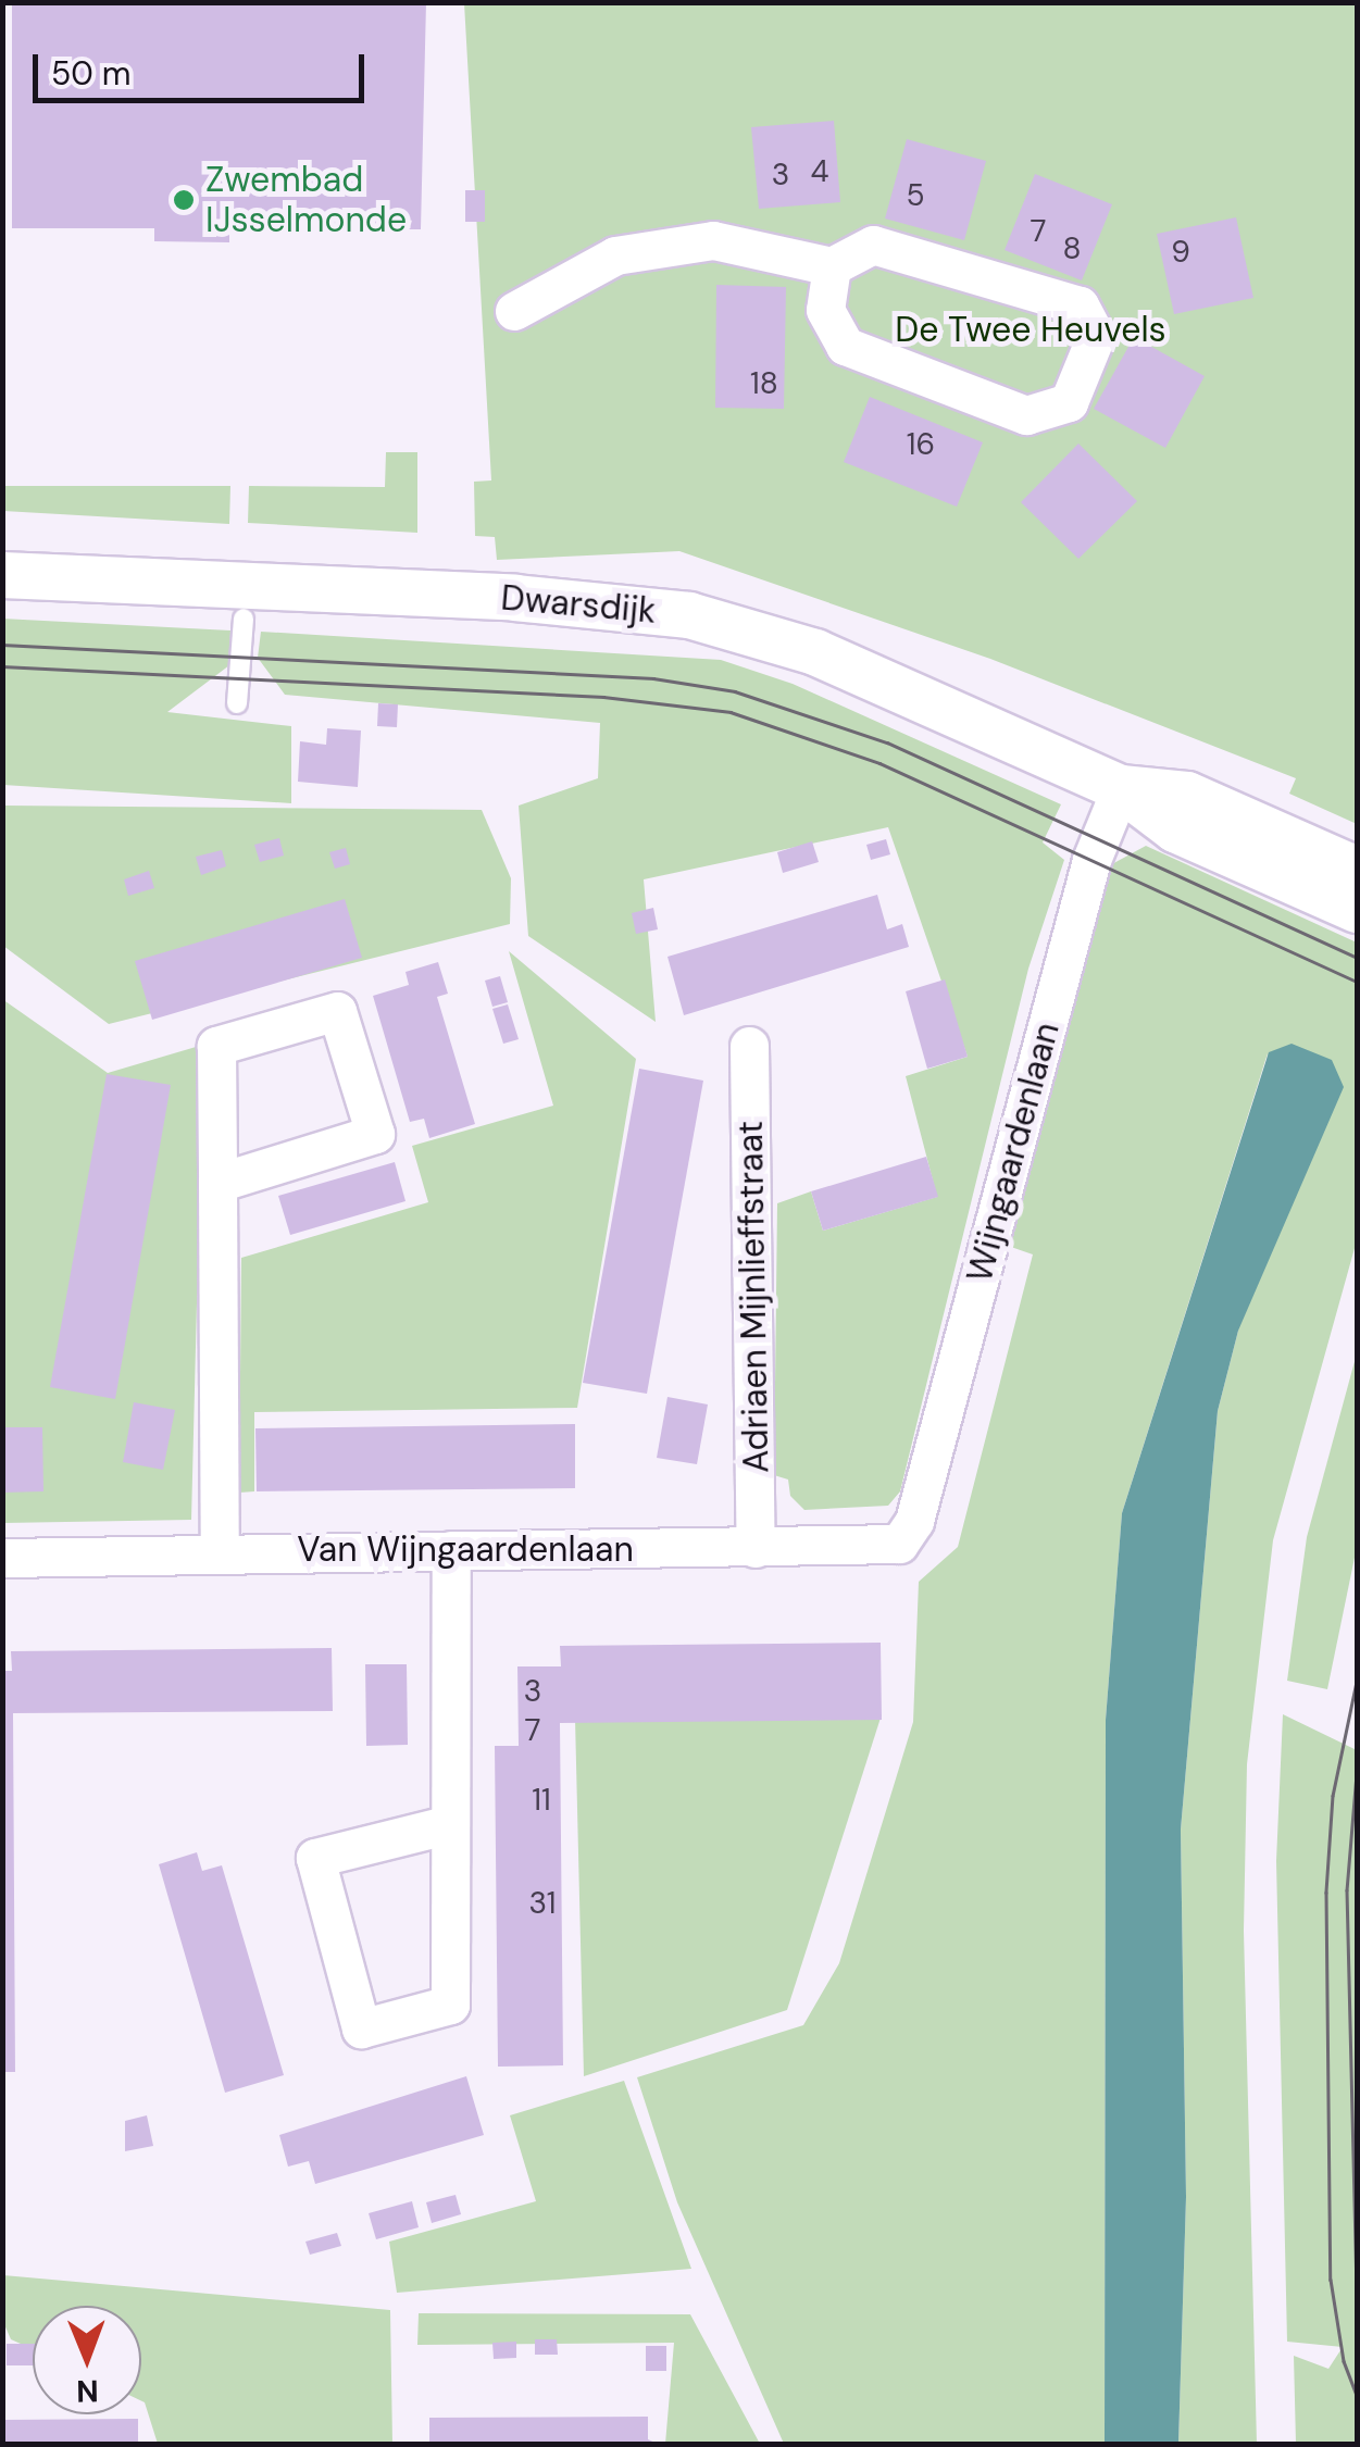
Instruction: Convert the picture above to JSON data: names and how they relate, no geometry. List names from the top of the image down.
{
  "streets": {
    "street": [
      "Dwarsdijk",
      "Wijngaardenlaan",
      "Adriaen Mijnlieffstraat",
      "Van Wijngaardenlaan"
    ]
  },
  "crossings": [
    ["Dwarsdijk", "Wijngaardenlaan"],
    ["Wijngaardenlaan", "Van Wijngaardenlaan"],
    ["Adriaen Mijnlieffstraat", "Van Wijngaardenlaan"]
  ],
  "parks": ["De Twee Heuvels"],
  "places": ["Zwembad IJsselmonde"],
  "house_numbers": [
    "4",
    "3",
    "5",
    "7",
    "8",
    "9",
    "18",
    "16",
    "3",
    "7",
    "11",
    "31"
  ],
  "scale_bar": "50 m",
  "north": "bottom"
}
